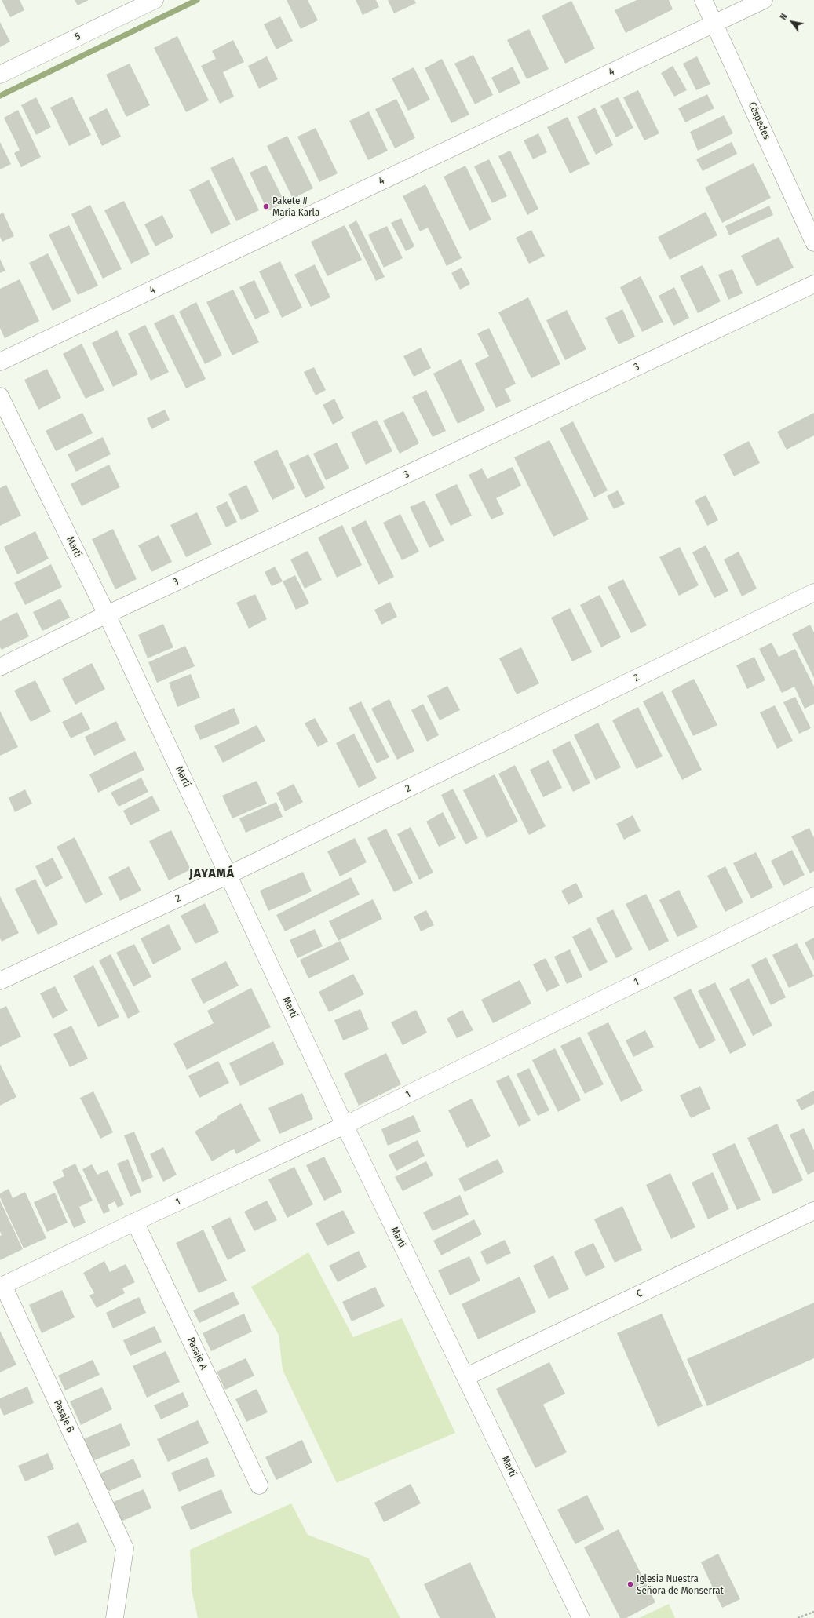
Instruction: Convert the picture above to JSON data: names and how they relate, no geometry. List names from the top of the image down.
{
  "streets": {
    "street": [
      "5",
      "4",
      "Céspedes",
      "3",
      "Martí",
      "2",
      "1",
      "C",
      "Pasaje A",
      "Pasaje B"
    ]
  },
  "crossings": [
    ["4", "Céspedes"],
    ["3", "Martí"],
    ["Martí", "2"],
    ["Martí", "1"],
    ["Martí", "C"],
    ["1", "Pasaje A"],
    ["1", "Pasaje B"]
  ],
  "districts": ["JAYAMÁ"],
  "places": ["Pakete # María Karla", "Iglesia Nuestra Señora de Monserrat"],
  "north": "top left"
}
